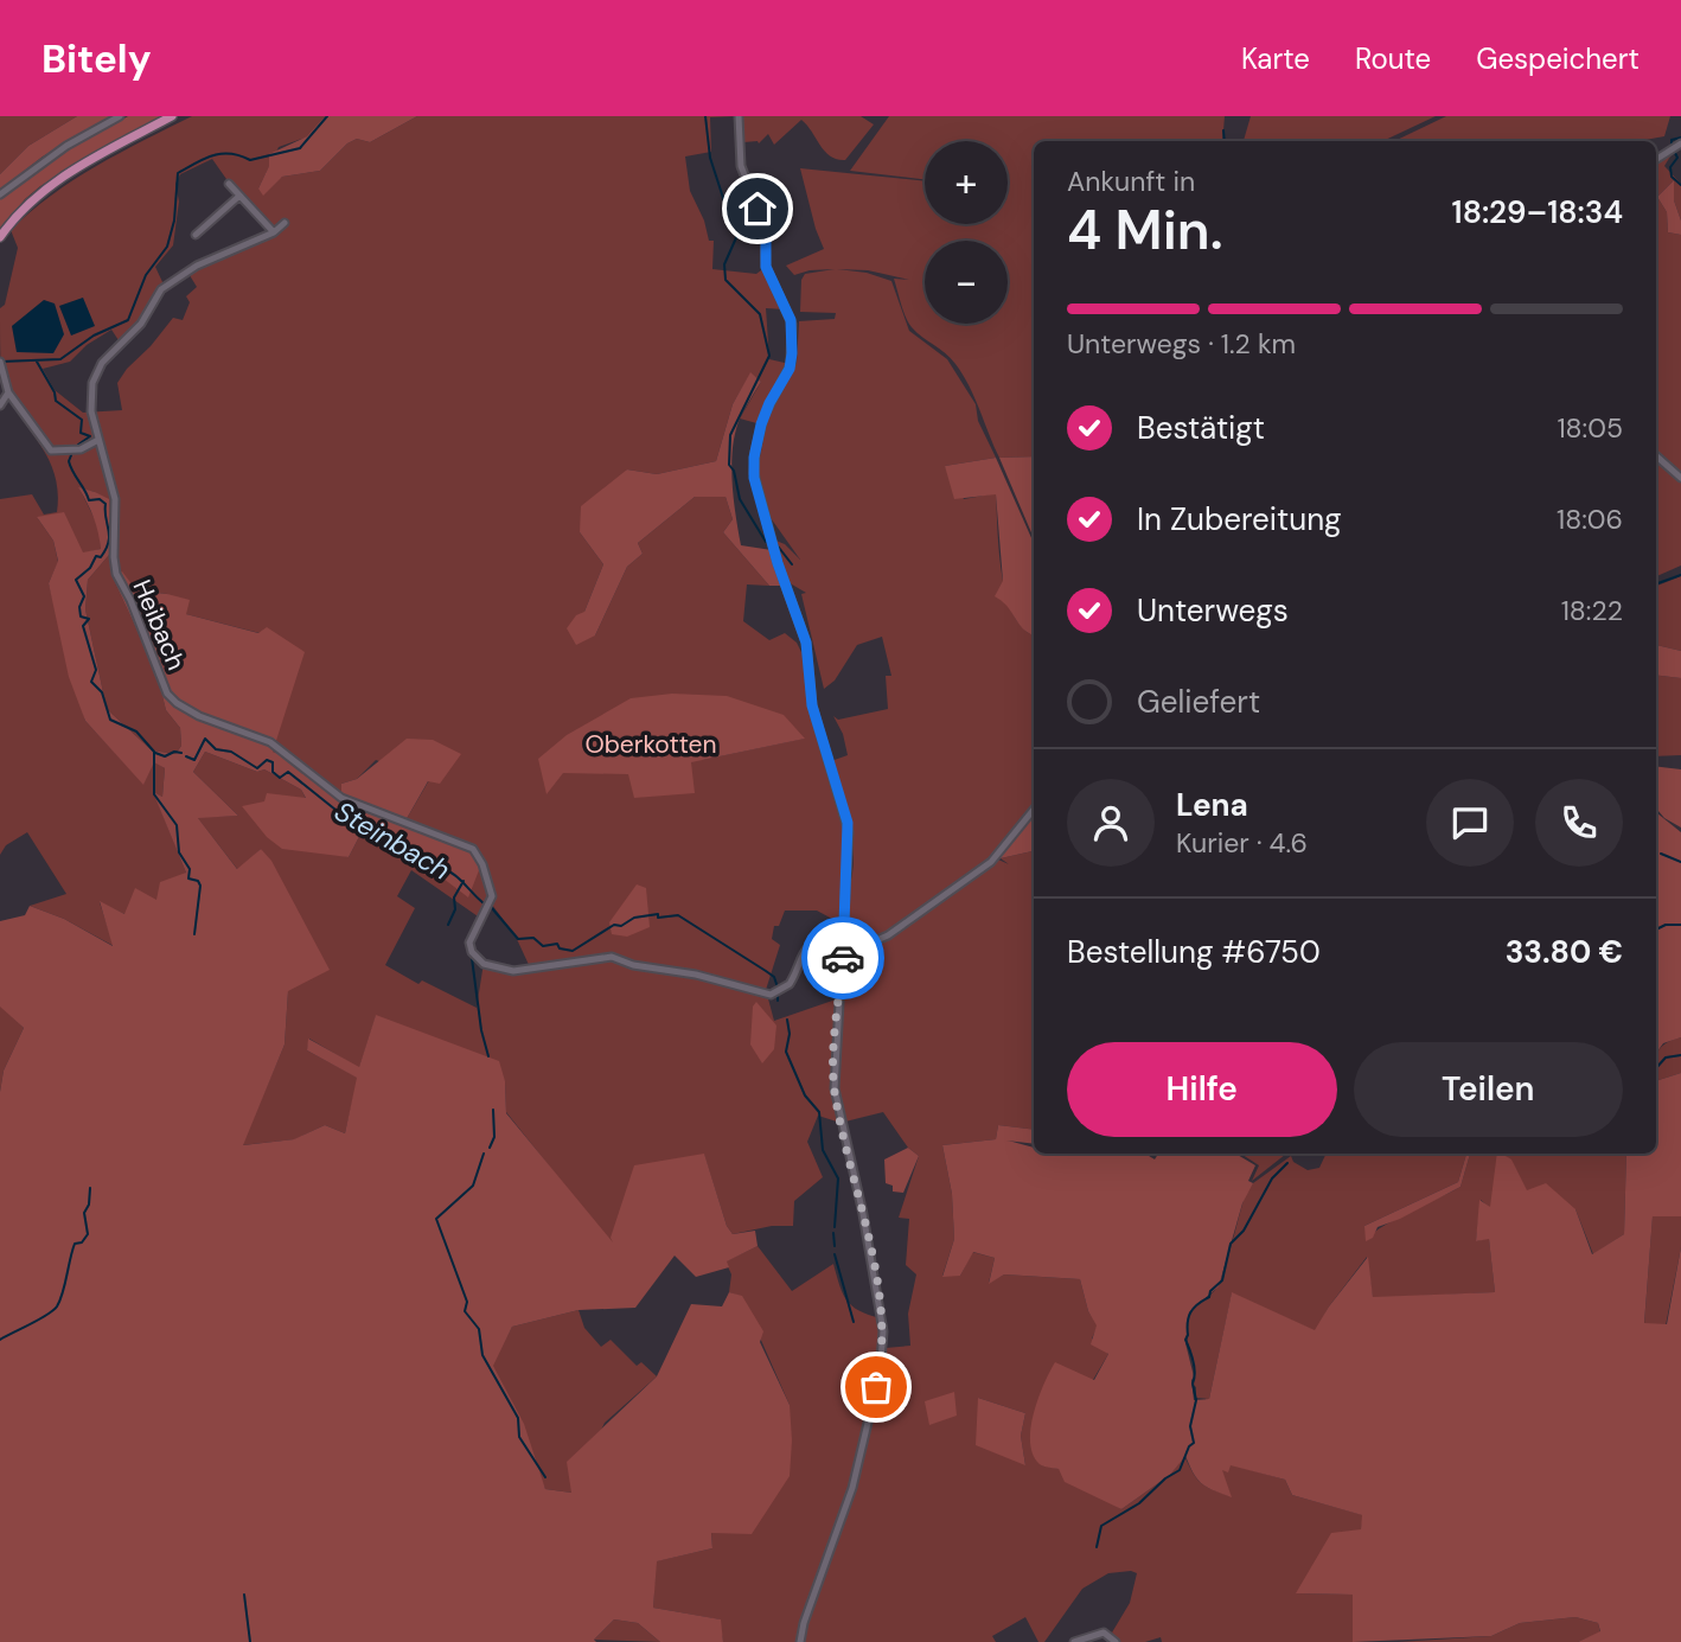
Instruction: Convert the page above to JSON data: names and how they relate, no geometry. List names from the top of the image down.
{
  "streets": {
    "street": ["Heibach"]
  },
  "water": ["Steinbach"],
  "parks": ["Oberkotten"],
  "page": {
    "header": "Bitely",
    "nav": ["Karte", "Route", "Gespeichert"],
    "map_buttons": ["+", "−"],
    "heading": ["4 Min.", "Ankunft in", "18:29–18:34"],
    "panel": [
      "Lena",
      "Kurier · 4.6",
      "Bestellung #6750",
      "33.80 €"
    ],
    "bar": "Unterwegs · 1.2 km",
    "list": [
      ["Bestätigt", "18:05"],
      ["In Zubereitung", "18:06"],
      ["Unterwegs", "18:22"],
      "Geliefert"
    ],
    "buttons": ["Hilfe", "Teilen"]
  }
}
